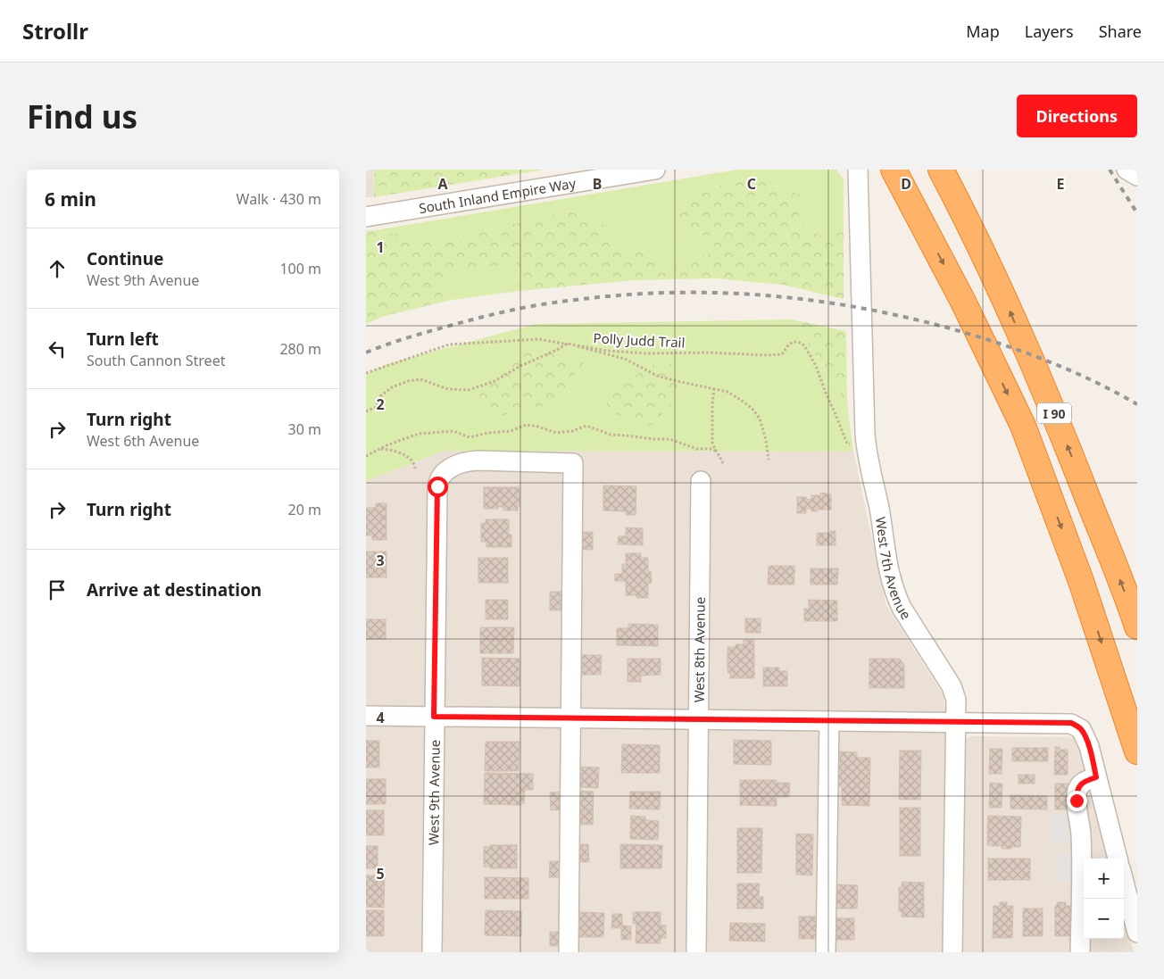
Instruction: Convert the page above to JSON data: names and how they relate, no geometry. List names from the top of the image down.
{
  "streets": {
    "highway": ["I 90"],
    "street": [
      "South Inland Empire Way",
      "West 7th Avenue",
      "West 8th Avenue",
      "West 9th Avenue"
    ],
    "path": ["Polly Judd Trail"]
  },
  "crossings": [
    ["Polly Judd Trail", "West 7th Avenue"]
  ],
  "page": {
    "header": "Strollr",
    "nav": ["Map", "Layers", "Share"],
    "buttons": "Directions",
    "title": "Find us",
    "heading": ["6 min", "Walk · 430 m"],
    "list": [
      ["Continue", "West 9th Avenue", "100 m"],
      ["Turn left", "South Cannon Street", "280 m"],
      ["Turn right", "West 6th Avenue", "30 m"],
      ["Turn right", "20 m"],
      "Arrive at destination"
    ],
    "map_buttons": ["+", "−"]
  },
  "grid": {
    "columns": [
      "A",
      "B",
      "C",
      "D",
      "E"
    ],
    "rows": [
      "1",
      "2",
      "3",
      "4",
      "5"
    ]
  }
}
